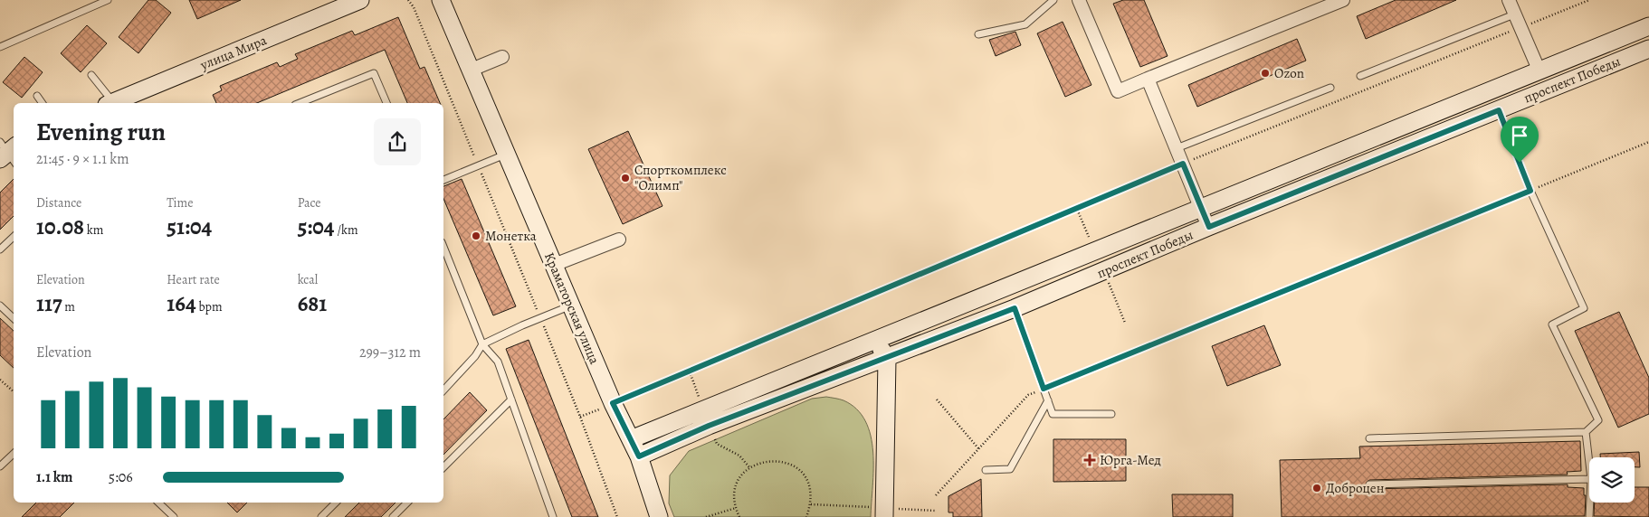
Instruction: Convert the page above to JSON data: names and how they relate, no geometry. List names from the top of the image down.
{
  "streets": {
    "main road": ["улица Мира", "проспект Победы", "Краматорская улица"]
  },
  "crossings": [
    ["проспект Победы", "Краматорская улица"]
  ],
  "places": {
    "other": [
      "Ozon",
      "Спорткомплекс \"Олимп\"",
      "Монетка",
      "Доброцен"
    ],
    "health": ["Юрга-Мед"]
  },
  "page": {
    "heading": ["Evening run", "21:45 · 9 × 1.1 km"],
    "stats": [
      ["Distance", "10.08 km"],
      ["Time", "51:04"],
      ["Pace", "5:04 /km"],
      ["Elevation", "117 m"],
      ["Heart rate", "164 bpm"],
      ["kcal", "681"]
    ],
    "chart": ["Elevation", "299–312 m"],
    "list": [
      {
        "name": "1.1 km",
        "note": "5:06"
      }
    ]
  }
}
